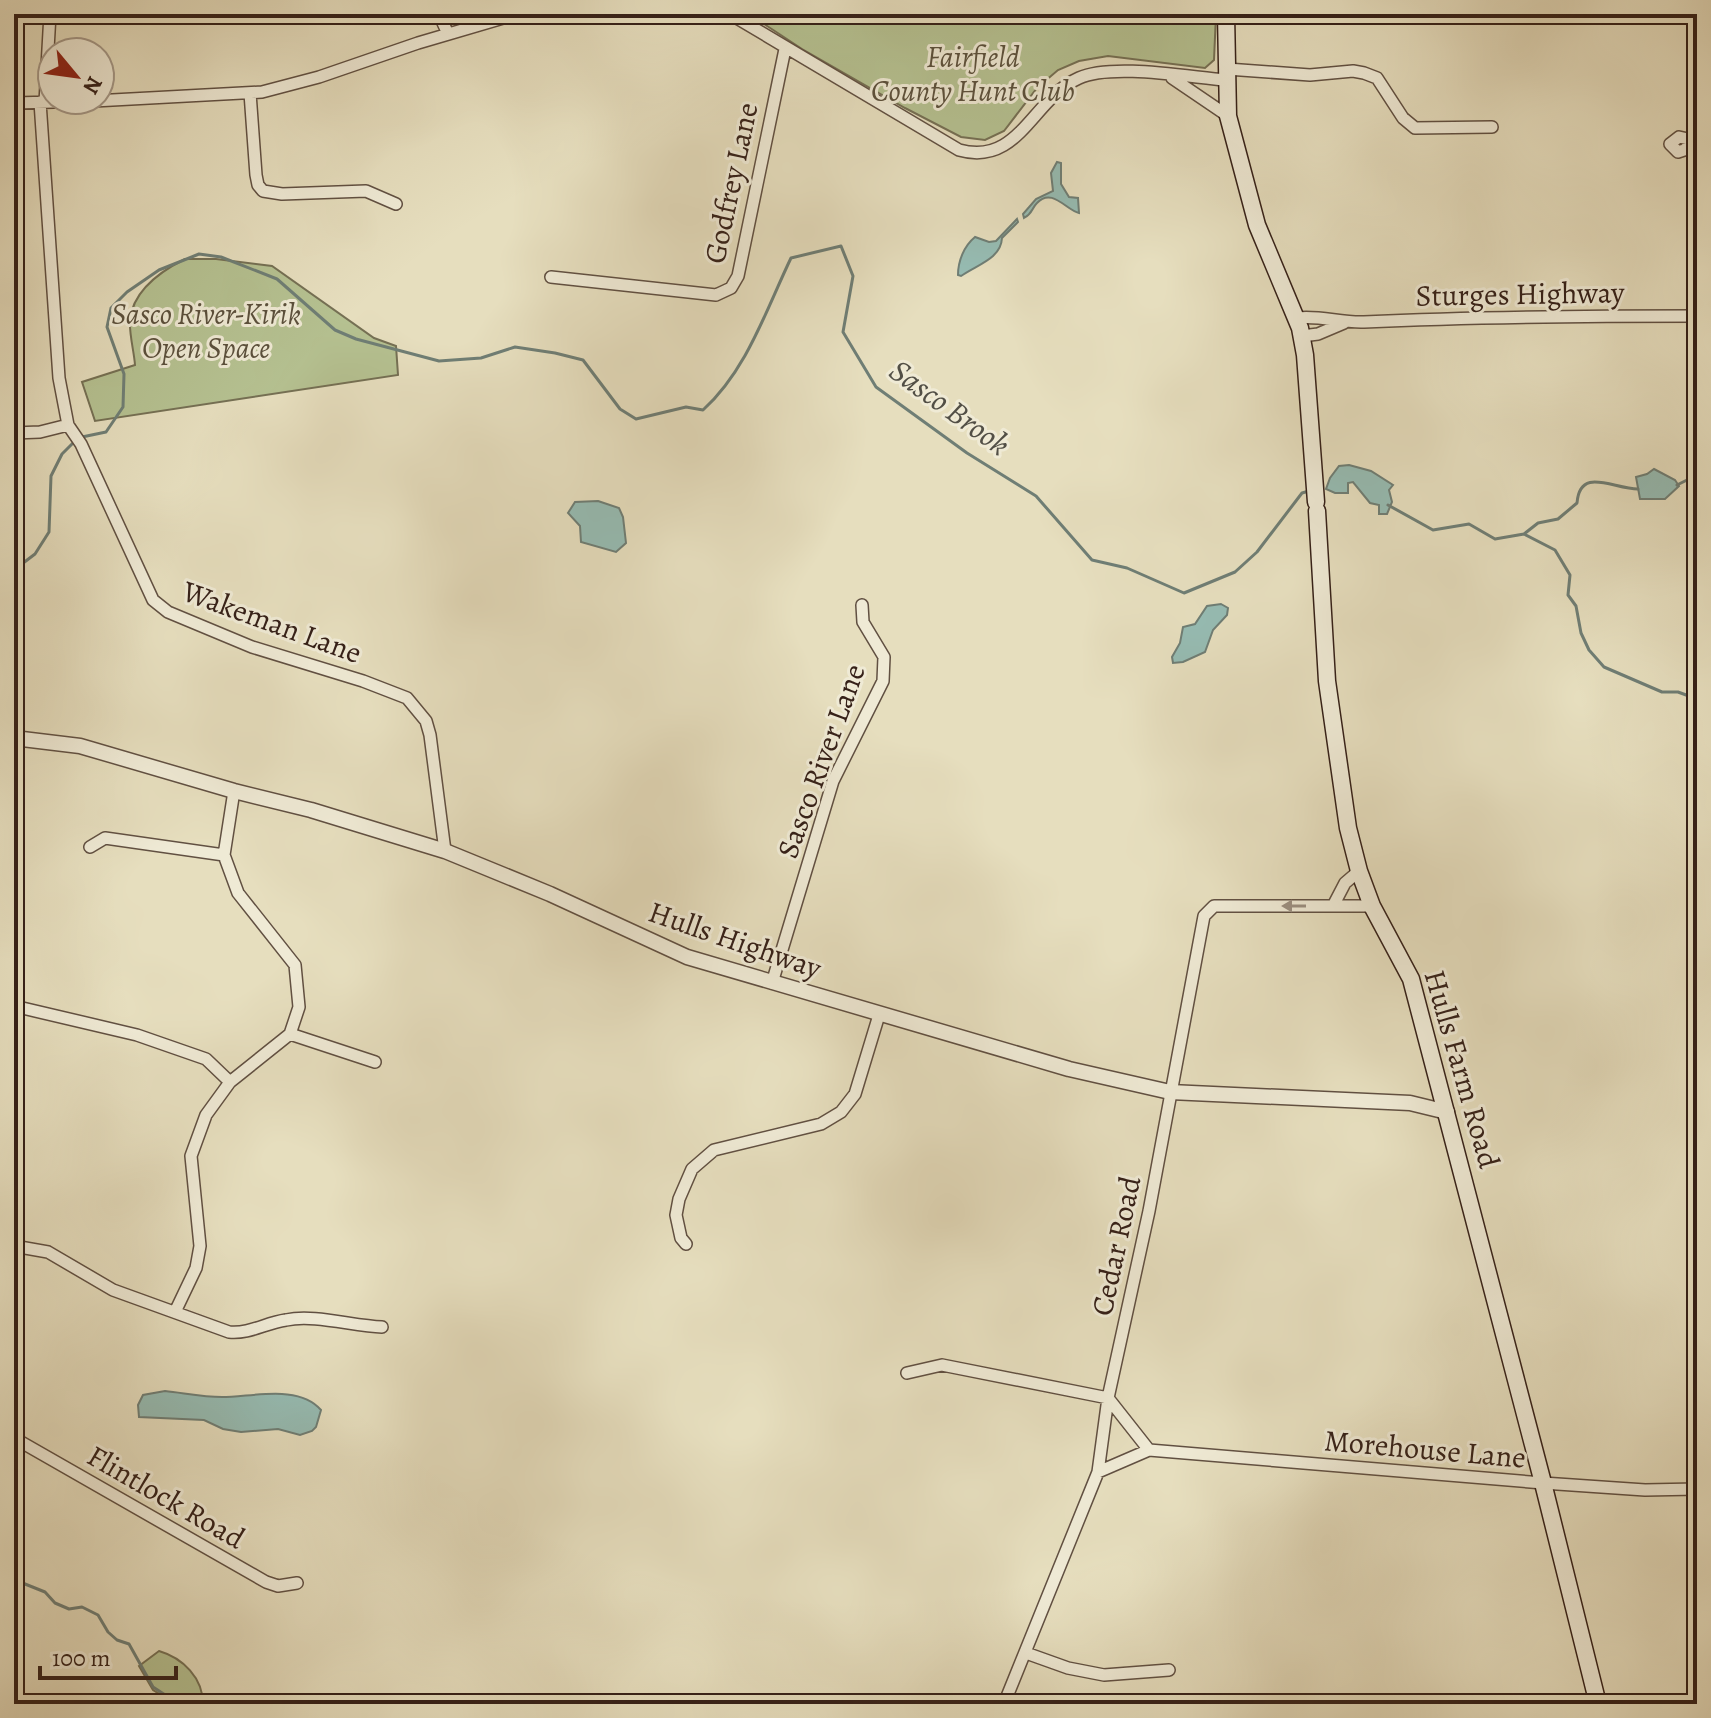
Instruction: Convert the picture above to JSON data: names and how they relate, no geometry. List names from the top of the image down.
{
  "streets": {
    "main road": ["Hulls Farm Road"],
    "street": [
      "Godfrey Lane",
      "Sturges Highway",
      "Wakeman Lane",
      "Sasco River Lane",
      "Hulls Highway",
      "Cedar Road",
      "Morehouse Lane",
      "Flintlock Road"
    ]
  },
  "crossings": [
    ["Sturges Highway", "Hulls Farm Road"],
    ["Wakeman Lane", "Hulls Highway"],
    ["Sasco River Lane", "Hulls Highway"],
    ["Hulls Highway", "Hulls Farm Road"],
    ["Hulls Highway", "Cedar Road"],
    ["Hulls Farm Road", "Cedar Road"],
    ["Hulls Farm Road", "Morehouse Lane"],
    ["Cedar Road", "Morehouse Lane"]
  ],
  "water": ["Sasco Brook"],
  "parks": ["Fairfield County Hunt Club", "Sasco River-Kirik Open Space"],
  "scale_bar": "100 m",
  "north": "bottom right"
}
